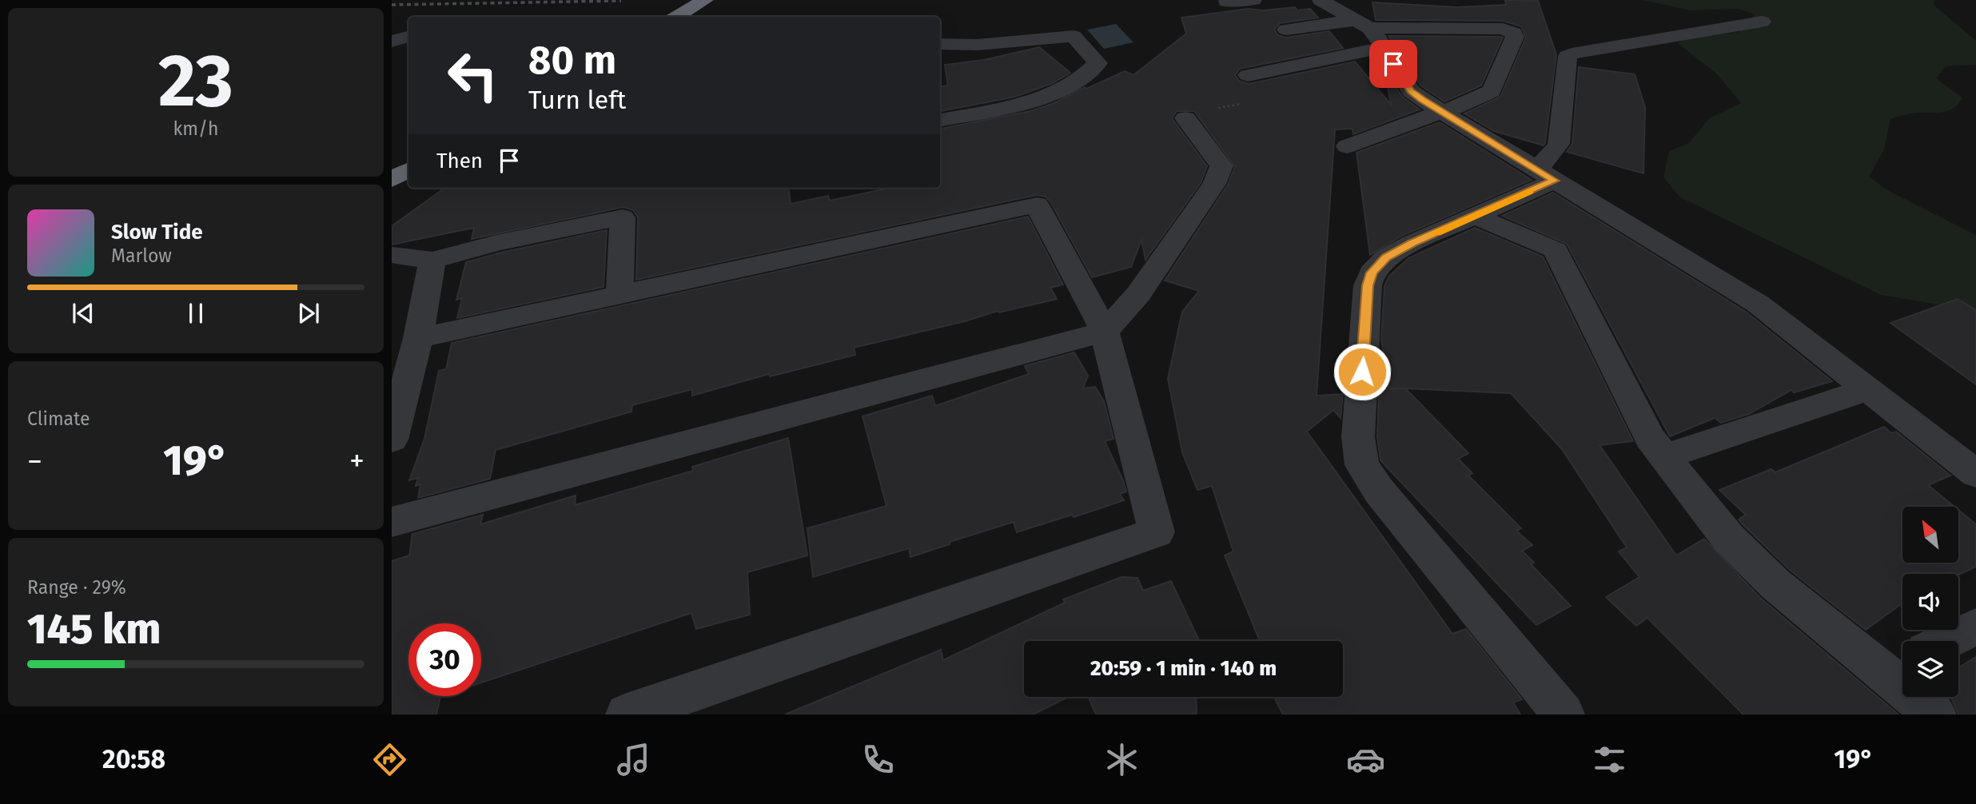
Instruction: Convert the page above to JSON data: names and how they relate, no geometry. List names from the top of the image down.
{
  "north": "top left",
  "page": {
    "tile": [
      ["23", "km/h"],
      "Climate",
      ["Range · 29%", "145 km"]
    ],
    "turn": ["80 m", "Turn left"],
    "then": "Then",
    "song": ["Slow Tide", "Marlow"],
    "heat": ["−", "19°", "+"],
    "limit": "30",
    "trip": "20:59 · 1 min · 140 m",
    "tabs": ["20:58", "19°"]
  }
}
